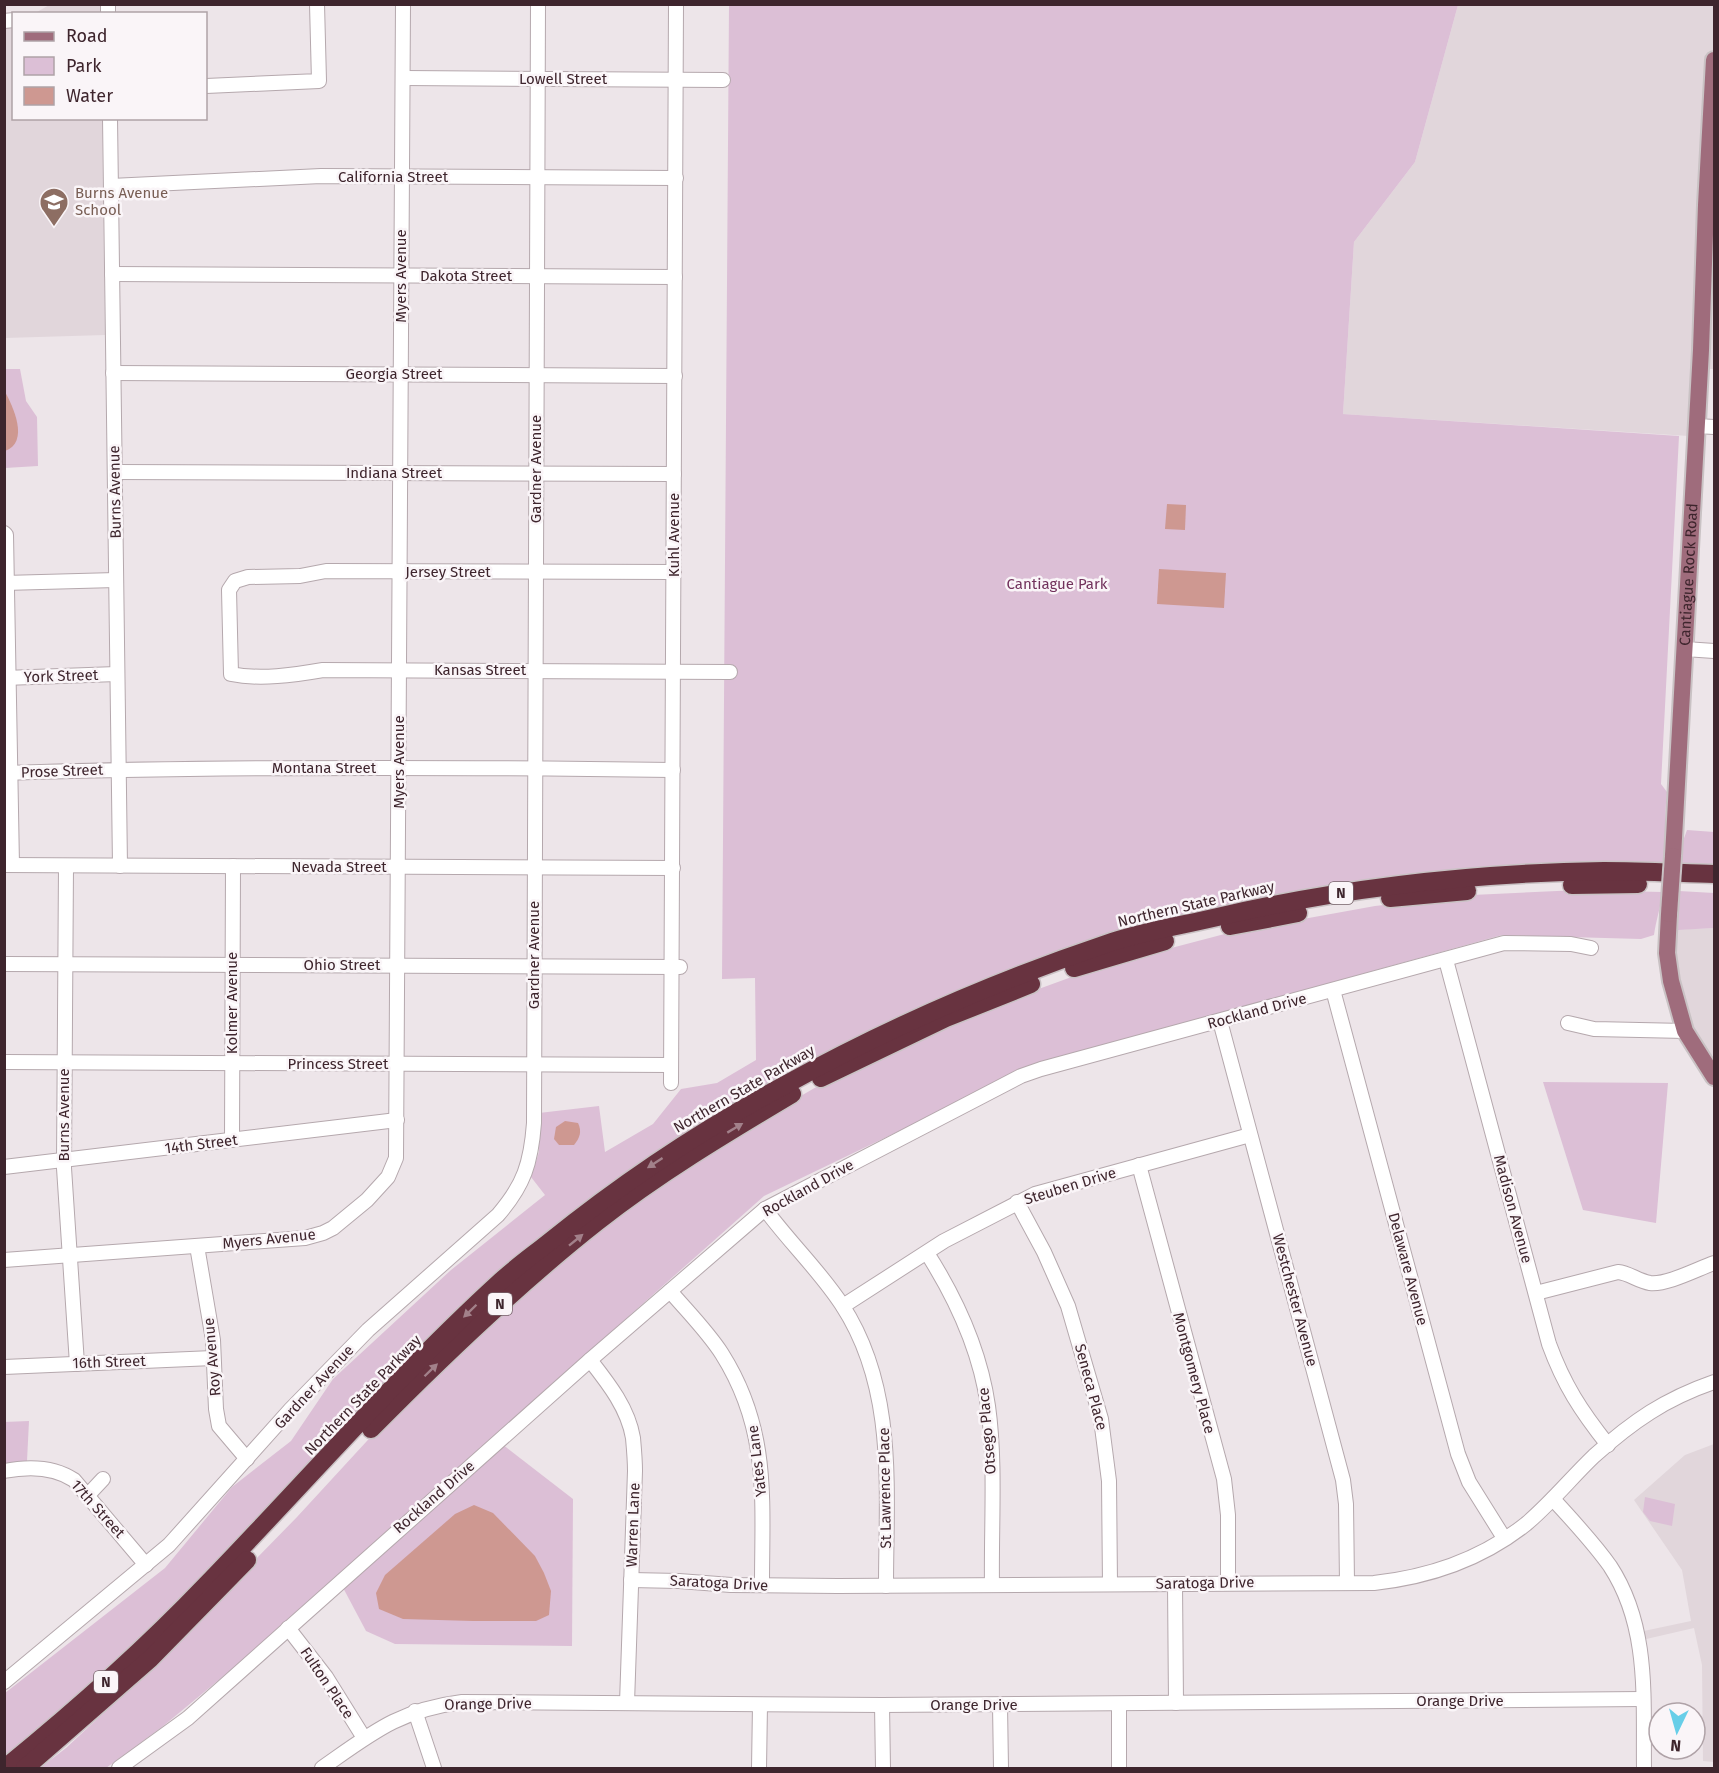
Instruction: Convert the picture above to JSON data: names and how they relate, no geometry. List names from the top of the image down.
{
  "streets": {
    "highway": ["N", "Northern State Parkway"],
    "main road": ["Cantiague Rock Road"],
    "street": [
      "Lowell Street",
      "California Street",
      "Myers Avenue",
      "Dakota Street",
      "Georgia Street",
      "Gardner Avenue",
      "Indiana Street",
      "Burns Avenue",
      "Kuhl Avenue",
      "Jersey Street",
      "Kansas Street",
      "York Street",
      "Montana Street",
      "Prose Street",
      "Nevada Street",
      "Ohio Street",
      "Kolmer Avenue",
      "Rockland Drive",
      "Princess Street",
      "14th Street",
      "Steuben Drive",
      "Madison Avenue",
      "Delaware Avenue",
      "Westchester Avenue",
      "Roy Avenue",
      "16th Street",
      "Montgomery Place",
      "Seneca Place",
      "Otsego Place",
      "Yates Lane",
      "St Lawrence Place",
      "17th Street",
      "Warren Lane",
      "Saratoga Drive",
      "Fulton Place",
      "Orange Drive"
    ]
  },
  "crossings": [
    ["Lowell Street", "Myers Avenue"],
    ["Lowell Street", "Gardner Avenue"],
    ["Lowell Street", "Kuhl Avenue"],
    ["California Street", "Myers Avenue"],
    ["California Street", "Gardner Avenue"],
    ["California Street", "Burns Avenue"],
    ["California Street", "Kuhl Avenue"],
    ["Myers Avenue", "Dakota Street"],
    ["Myers Avenue", "Georgia Street"],
    ["Myers Avenue", "Indiana Street"],
    ["Myers Avenue", "Burns Avenue"],
    ["Myers Avenue", "Jersey Street"],
    ["Myers Avenue", "Kansas Street"],
    ["Myers Avenue", "Montana Street"],
    ["Myers Avenue", "Nevada Street"],
    ["Myers Avenue", "Ohio Street"],
    ["Myers Avenue", "Princess Street"],
    ["Myers Avenue", "14th Street"],
    ["Myers Avenue", "Roy Avenue"],
    ["Dakota Street", "Gardner Avenue"],
    ["Dakota Street", "Burns Avenue"],
    ["Dakota Street", "Kuhl Avenue"],
    ["Georgia Street", "Gardner Avenue"],
    ["Georgia Street", "Burns Avenue"],
    ["Georgia Street", "Kuhl Avenue"],
    ["Gardner Avenue", "Indiana Street"],
    ["Gardner Avenue", "Jersey Street"],
    ["Gardner Avenue", "Kansas Street"],
    ["Gardner Avenue", "Montana Street"],
    ["Gardner Avenue", "Nevada Street"],
    ["Gardner Avenue", "Ohio Street"],
    ["Gardner Avenue", "Princess Street"],
    ["Gardner Avenue", "Roy Avenue"],
    ["Gardner Avenue", "17th Street"],
    ["Indiana Street", "Burns Avenue"],
    ["Indiana Street", "Kuhl Avenue"],
    ["Burns Avenue", "York Street"],
    ["Burns Avenue", "Montana Street"],
    ["Burns Avenue", "Prose Street"],
    ["Burns Avenue", "Nevada Street"],
    ["Burns Avenue", "Ohio Street"],
    ["Burns Avenue", "Princess Street"],
    ["Burns Avenue", "14th Street"],
    ["Burns Avenue", "16th Street"],
    ["Kuhl Avenue", "Jersey Street"],
    ["Kuhl Avenue", "Kansas Street"],
    ["Kuhl Avenue", "Montana Street"],
    ["Kuhl Avenue", "Nevada Street"],
    ["Kuhl Avenue", "Ohio Street"],
    ["Kuhl Avenue", "Princess Street"],
    ["Jersey Street", "Kansas Street"],
    ["Montana Street", "Prose Street"],
    ["Nevada Street", "Kolmer Avenue"],
    ["Ohio Street", "Kolmer Avenue"],
    ["Kolmer Avenue", "Princess Street"],
    ["Kolmer Avenue", "14th Street"],
    ["Rockland Drive", "Madison Avenue"],
    ["Rockland Drive", "Delaware Avenue"],
    ["Rockland Drive", "Westchester Avenue"],
    ["Rockland Drive", "Yates Lane"],
    ["Rockland Drive", "St Lawrence Place"],
    ["Rockland Drive", "Warren Lane"],
    ["Rockland Drive", "Fulton Place"],
    ["Steuben Drive", "Westchester Avenue"],
    ["Steuben Drive", "Montgomery Place"],
    ["Steuben Drive", "Seneca Place"],
    ["Steuben Drive", "Otsego Place"],
    ["Steuben Drive", "St Lawrence Place"],
    ["Madison Avenue", "Saratoga Drive"],
    ["Delaware Avenue", "Saratoga Drive"],
    ["Westchester Avenue", "Saratoga Drive"],
    ["Roy Avenue", "16th Street"],
    ["Montgomery Place", "Saratoga Drive"],
    ["Seneca Place", "Saratoga Drive"],
    ["Otsego Place", "Saratoga Drive"],
    ["Yates Lane", "Saratoga Drive"],
    ["St Lawrence Place", "Saratoga Drive"],
    ["Warren Lane", "Saratoga Drive"],
    ["Warren Lane", "Orange Drive"],
    ["Fulton Place", "Orange Drive"]
  ],
  "parks": ["Cantiague Park"],
  "places": {
    "school or university": ["Burns Avenue School"]
  },
  "legend": ["Road", "Park", "Water"],
  "north": "bottom"
}
